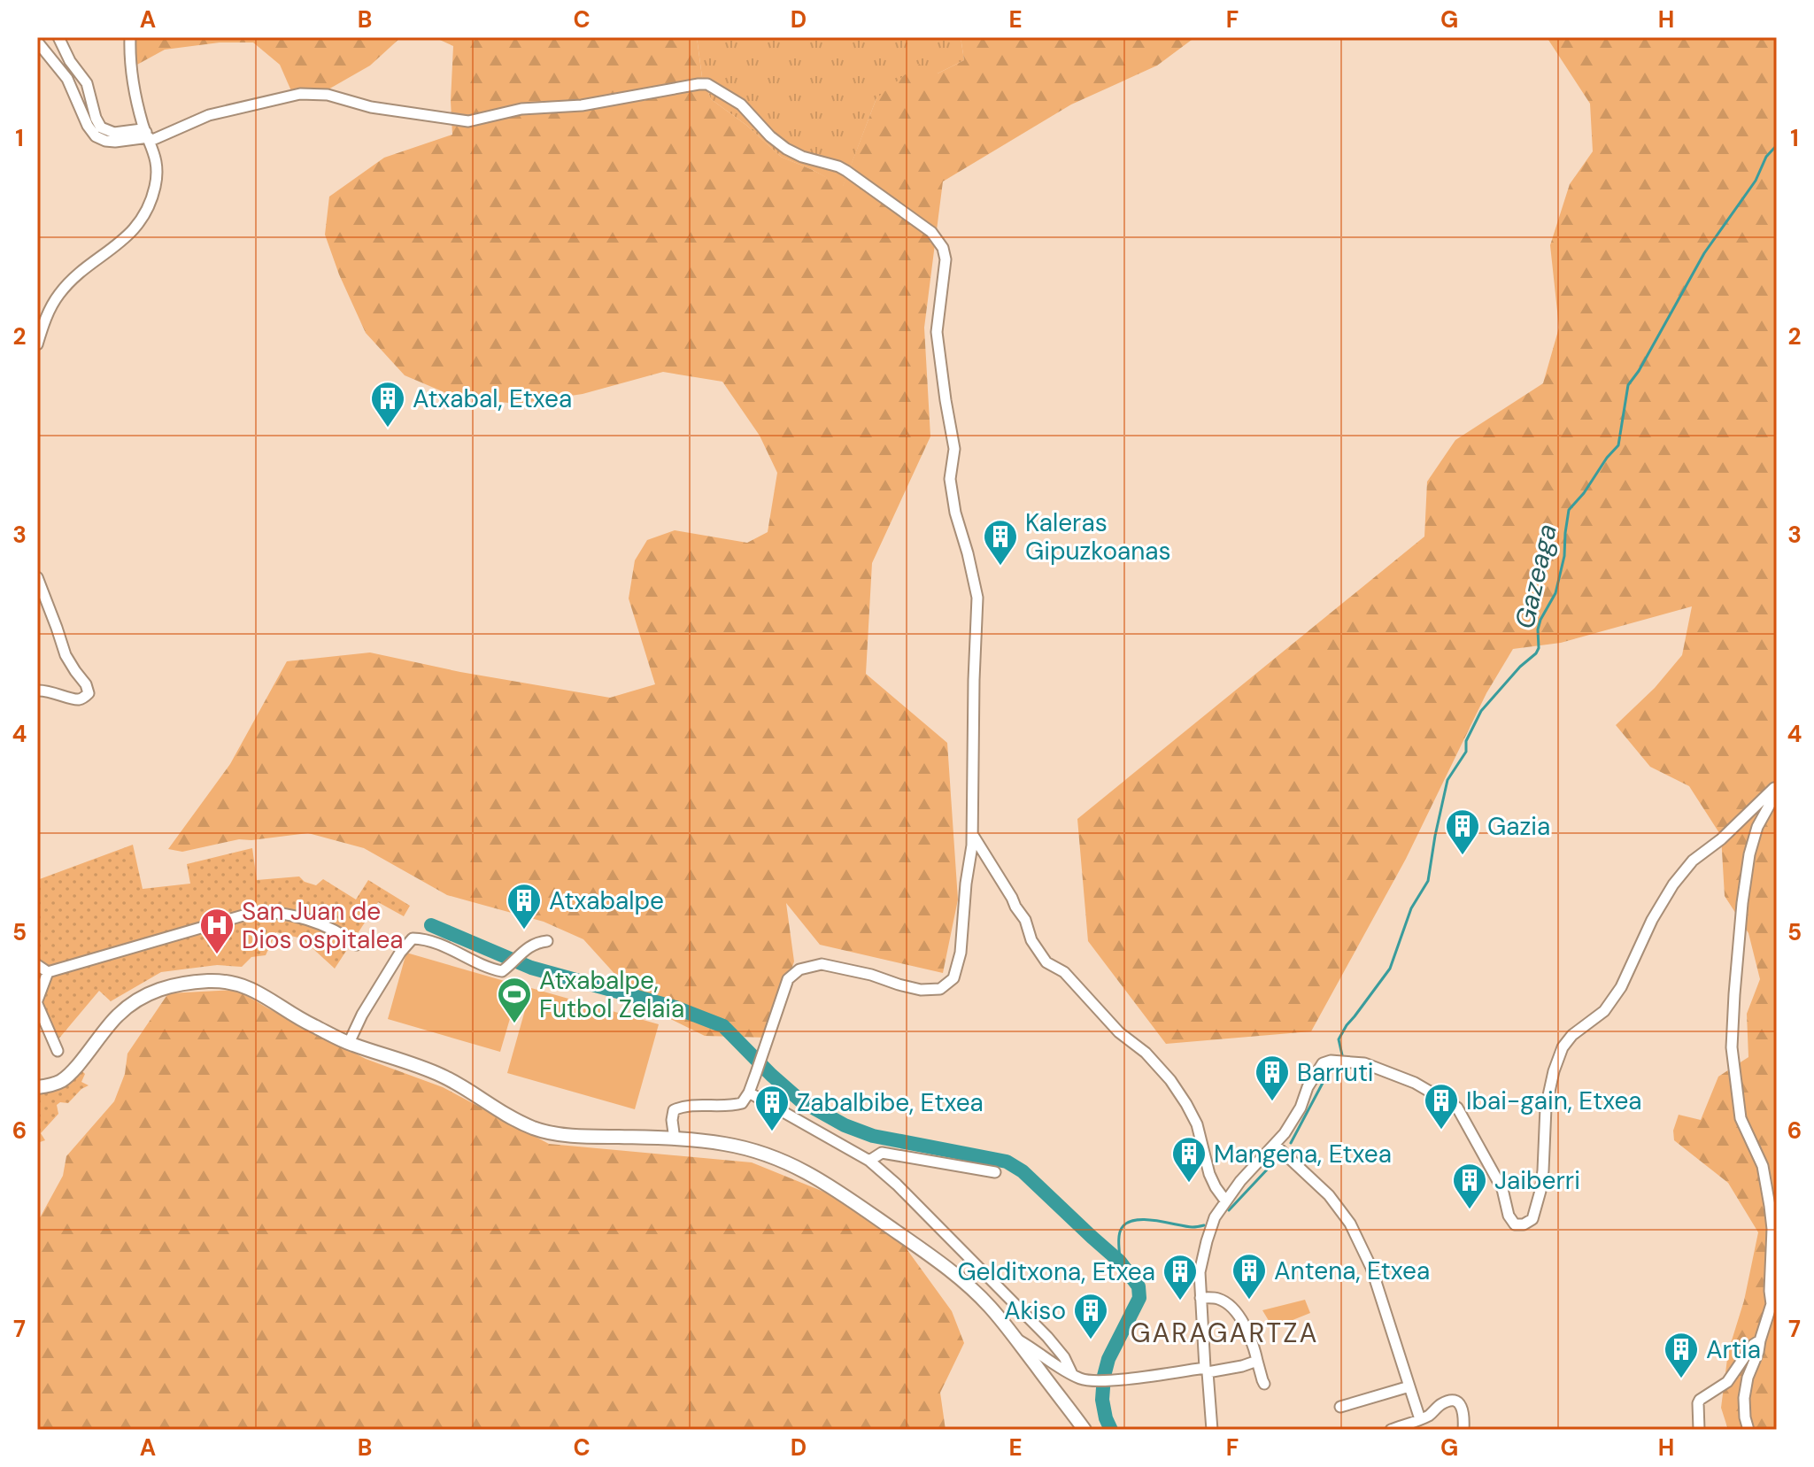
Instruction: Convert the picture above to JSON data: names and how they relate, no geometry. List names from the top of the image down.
{
  "districts": ["GARAGARTZA"],
  "water": ["Gazeaga"],
  "places": {
    "building": [
      "Atxabal, Etxea",
      "Kaleras Gipuzkoanas",
      "Gazia",
      "Atxabalpe",
      "Barruti",
      "Ibai-gain, Etxea",
      "Zabalbibe, Etxea",
      "Mangena, Etxea",
      "Jaiberri",
      "Antena, Etxea",
      "Gelditxona, Etxea",
      "Akiso",
      "Artia"
    ],
    "hospital": ["San Juan de Dios ospitalea"],
    "sports": ["Atxabalpe, Futbol Zelaia"]
  },
  "grid": {
    "columns": [
      "A",
      "B",
      "C",
      "D",
      "E",
      "F",
      "G",
      "H"
    ],
    "rows": [
      "1",
      "2",
      "3",
      "4",
      "5",
      "6",
      "7"
    ]
  }
}
